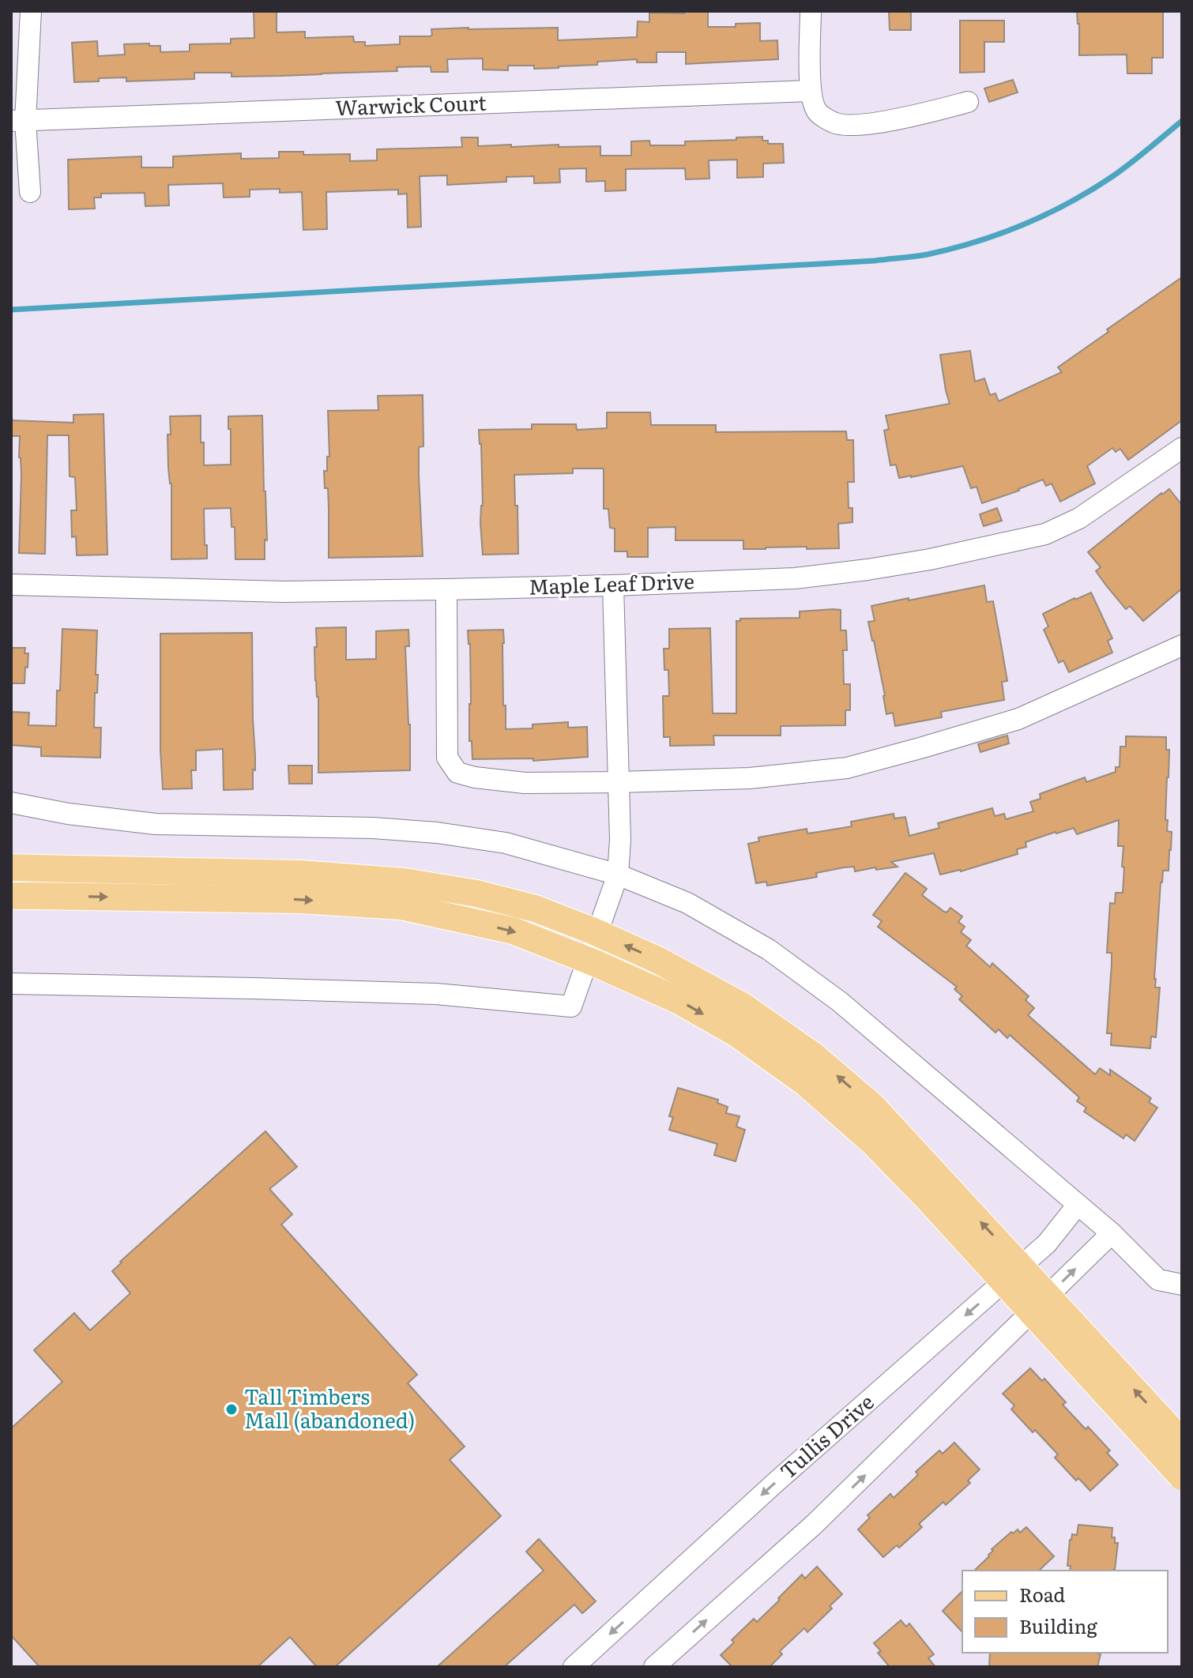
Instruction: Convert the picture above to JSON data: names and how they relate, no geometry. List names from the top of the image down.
{
  "streets": {
    "street": ["Warwick Court", "Maple Leaf Drive", "Tullis Drive"]
  },
  "places": ["Tall Timbers Mall (abandoned)"],
  "legend": ["Road", "Building"]
}
